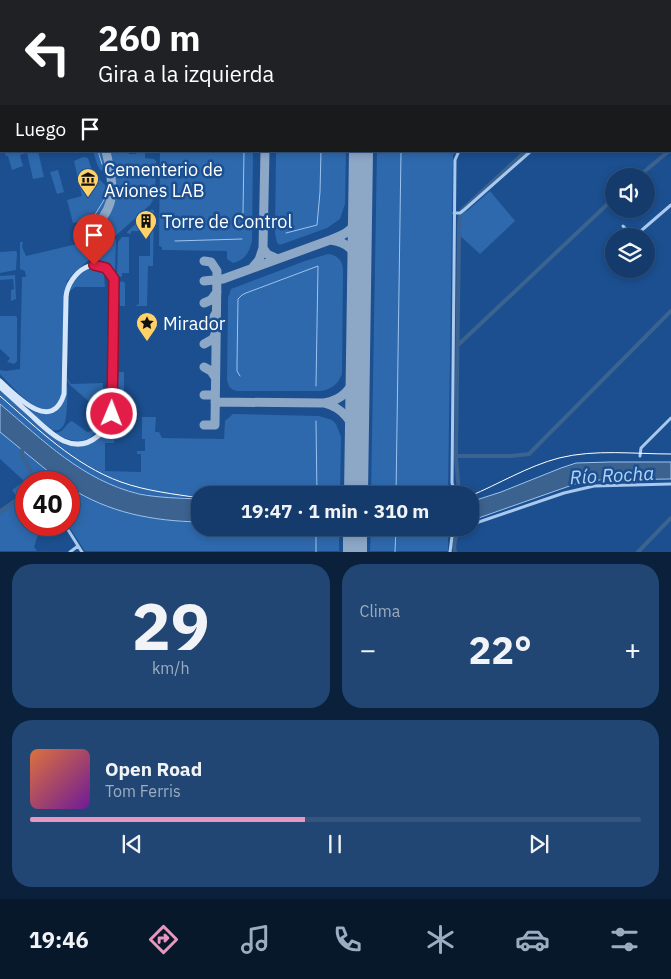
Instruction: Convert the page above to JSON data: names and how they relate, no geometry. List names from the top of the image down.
{
  "water": ["Río Rocha"],
  "places": {
    "museum": ["Cementerio de Aviones LAB"],
    "building": ["Torre de Control"],
    "place": ["Mirador"]
  },
  "page": {
    "turn": ["260 m", "Gira a la izquierda"],
    "then": "Luego",
    "limit": "40",
    "trip": "19:47 · 1 min · 310 m",
    "tile": [
      ["29", "km/h"],
      "Clima"
    ],
    "heat": ["−", "22°", "+"],
    "song": ["Open Road", "Tom Ferris"],
    "tabs": "19:46"
  }
}
